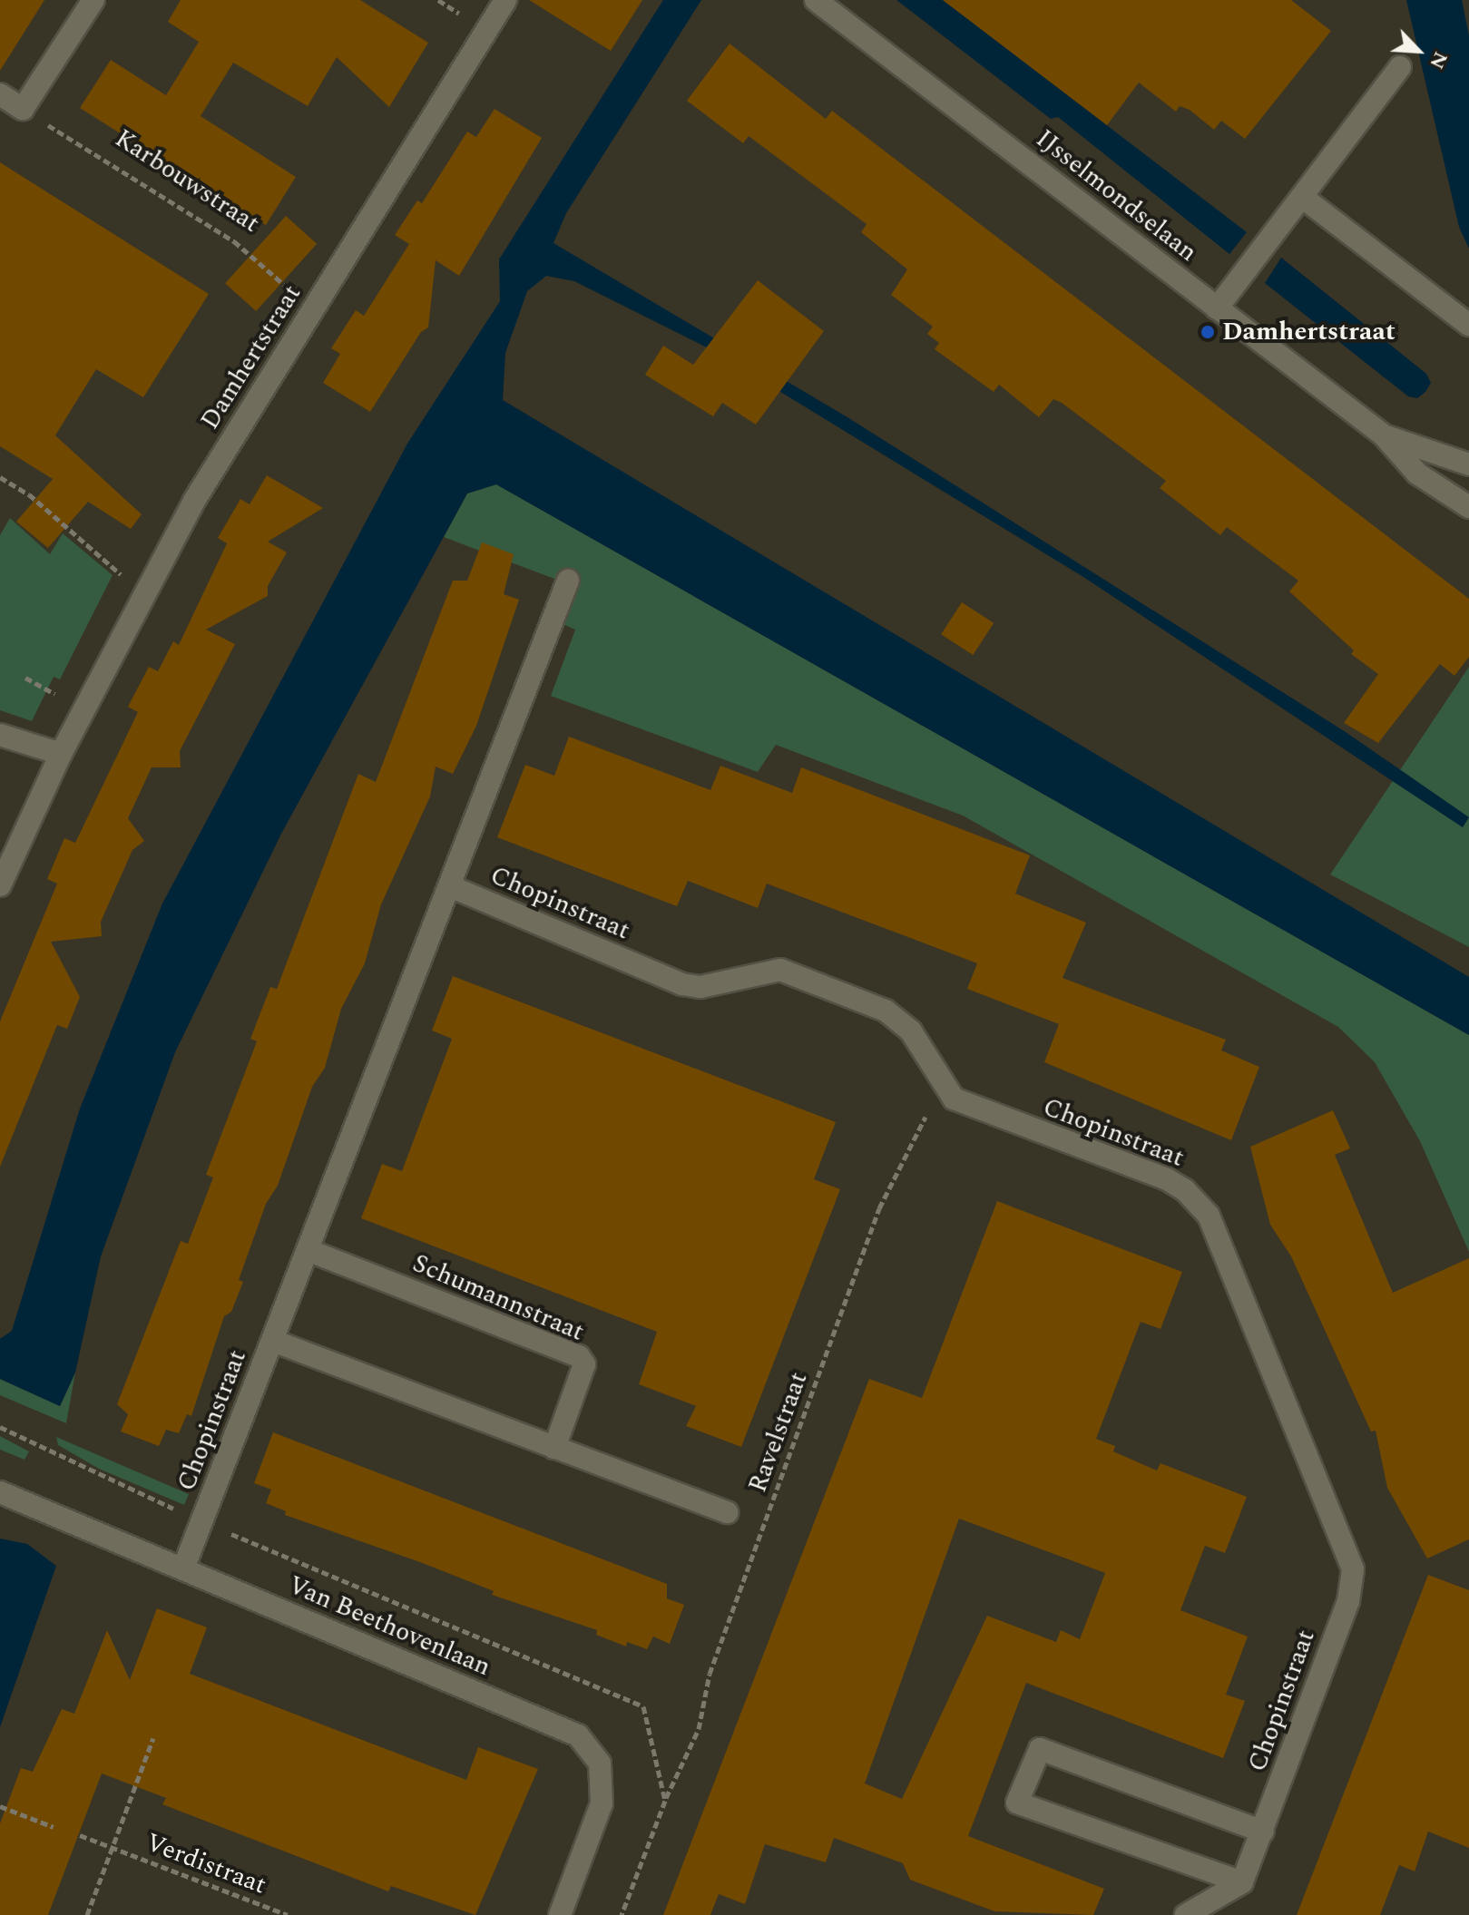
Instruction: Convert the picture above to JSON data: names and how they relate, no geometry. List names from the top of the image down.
{
  "streets": {
    "street": [
      "IJsselmondselaan",
      "Damhertstraat",
      "Chopinstraat",
      "Schumannstraat",
      "Van Beethovenlaan"
    ],
    "path": ["Karbouwstraat", "Ravelstraat", "Verdistraat"]
  },
  "crossings": [
    ["Karbouwstraat", "Damhertstraat"],
    ["Chopinstraat", "Schumannstraat"],
    ["Chopinstraat", "Ravelstraat"],
    ["Chopinstraat", "Van Beethovenlaan"]
  ],
  "places": ["Damhertstraat"],
  "north": "bottom right"
}
